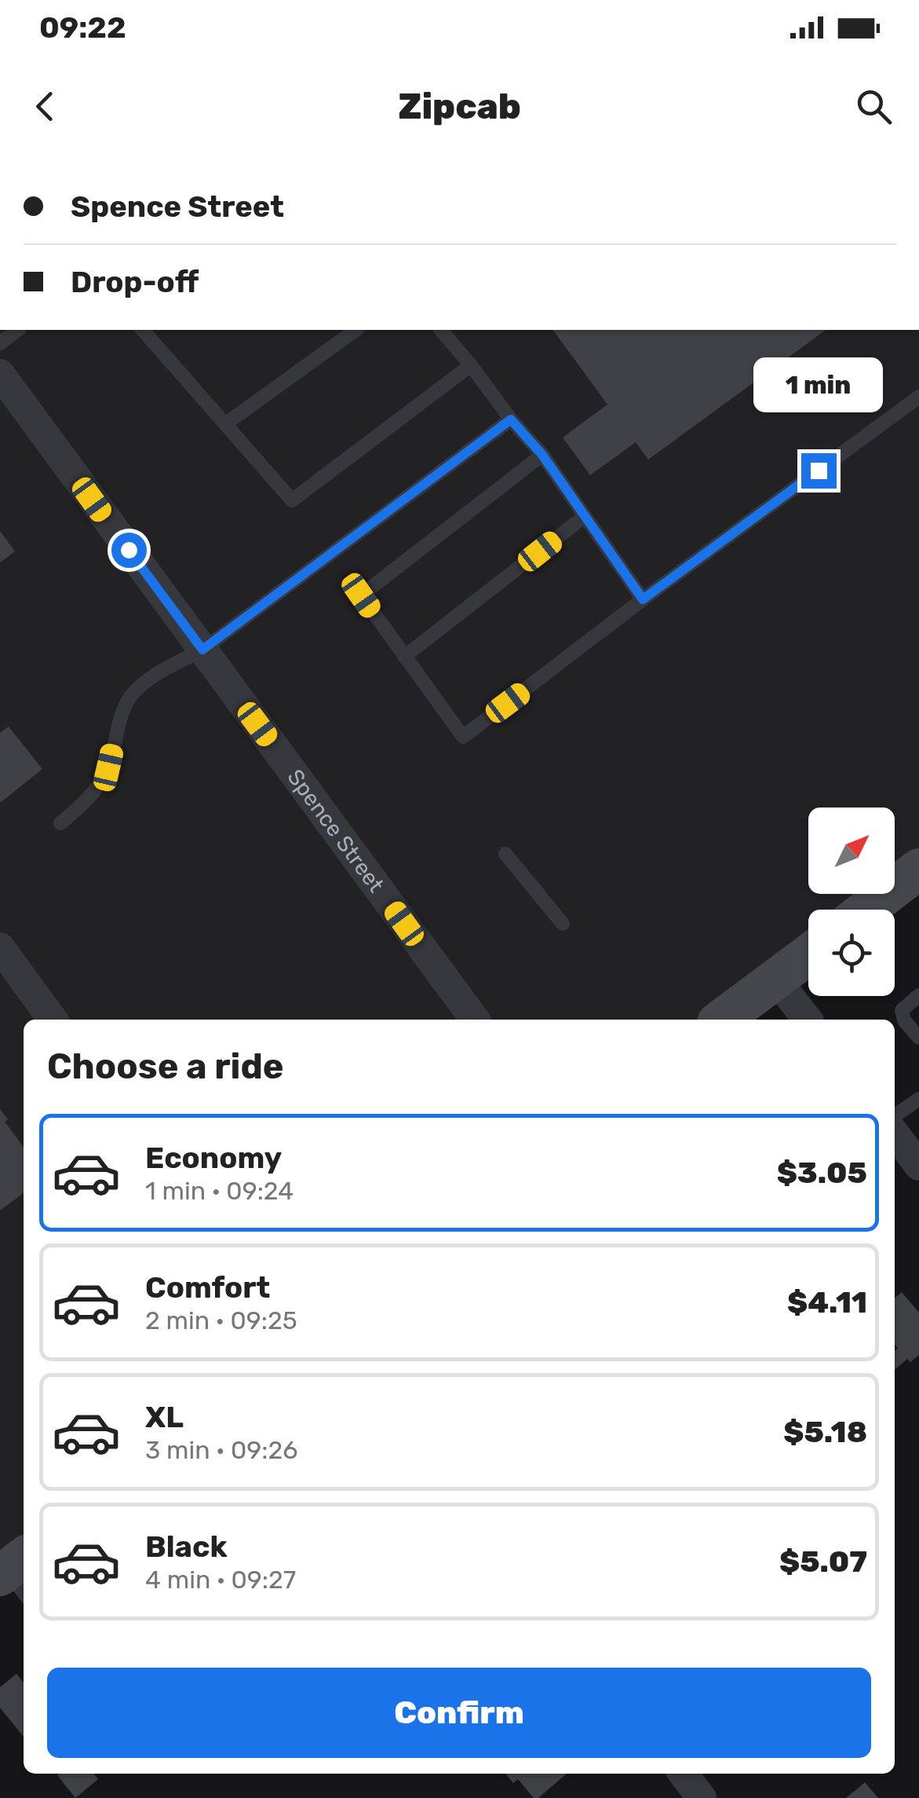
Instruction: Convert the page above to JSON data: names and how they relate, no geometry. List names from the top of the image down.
{
  "streets": {
    "street": ["Spence Street"]
  },
  "north": "top right",
  "page": {
    "status": "09:22",
    "header": "Zipcab",
    "banner": ["Spence Street", "Drop-off"],
    "bubble": "1 min",
    "heading": "Choose a ride",
    "list": [
      {
        "name": "Economy",
        "note": "1 min · 09:24",
        "value": "$3.05"
      },
      {
        "name": "Comfort",
        "note": "2 min · 09:25",
        "value": "$4.11"
      },
      {
        "name": "XL",
        "note": "3 min · 09:26",
        "value": "$5.18"
      },
      {
        "name": "Black",
        "note": "4 min · 09:27",
        "value": "$5.07"
      }
    ],
    "buttons": "Confirm"
  }
}
